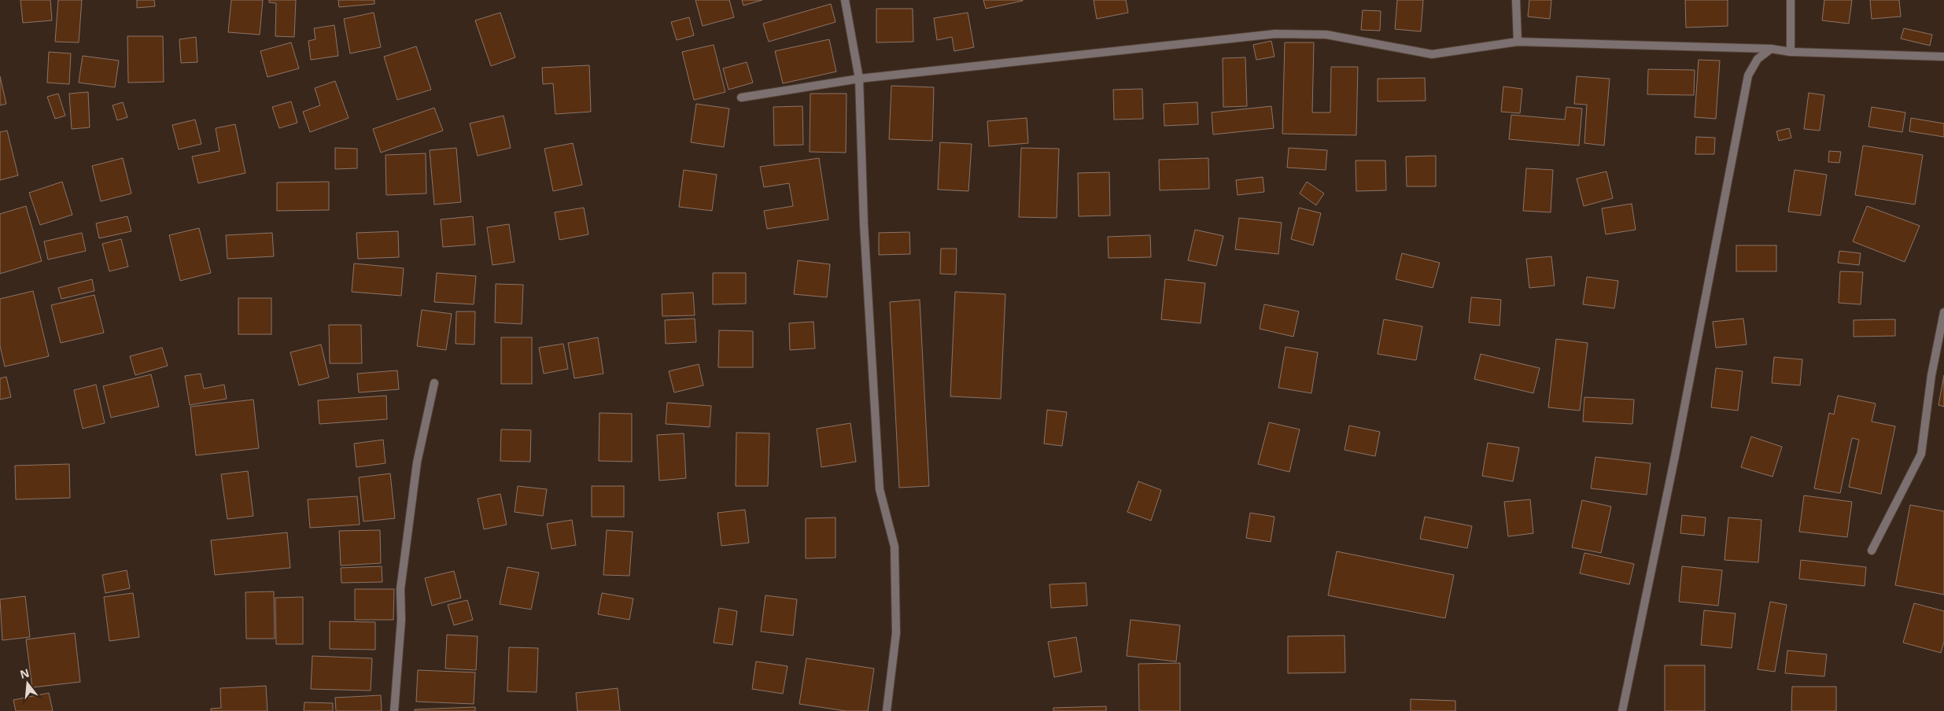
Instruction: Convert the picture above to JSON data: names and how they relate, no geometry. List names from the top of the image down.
{
  "north": "top"
}
